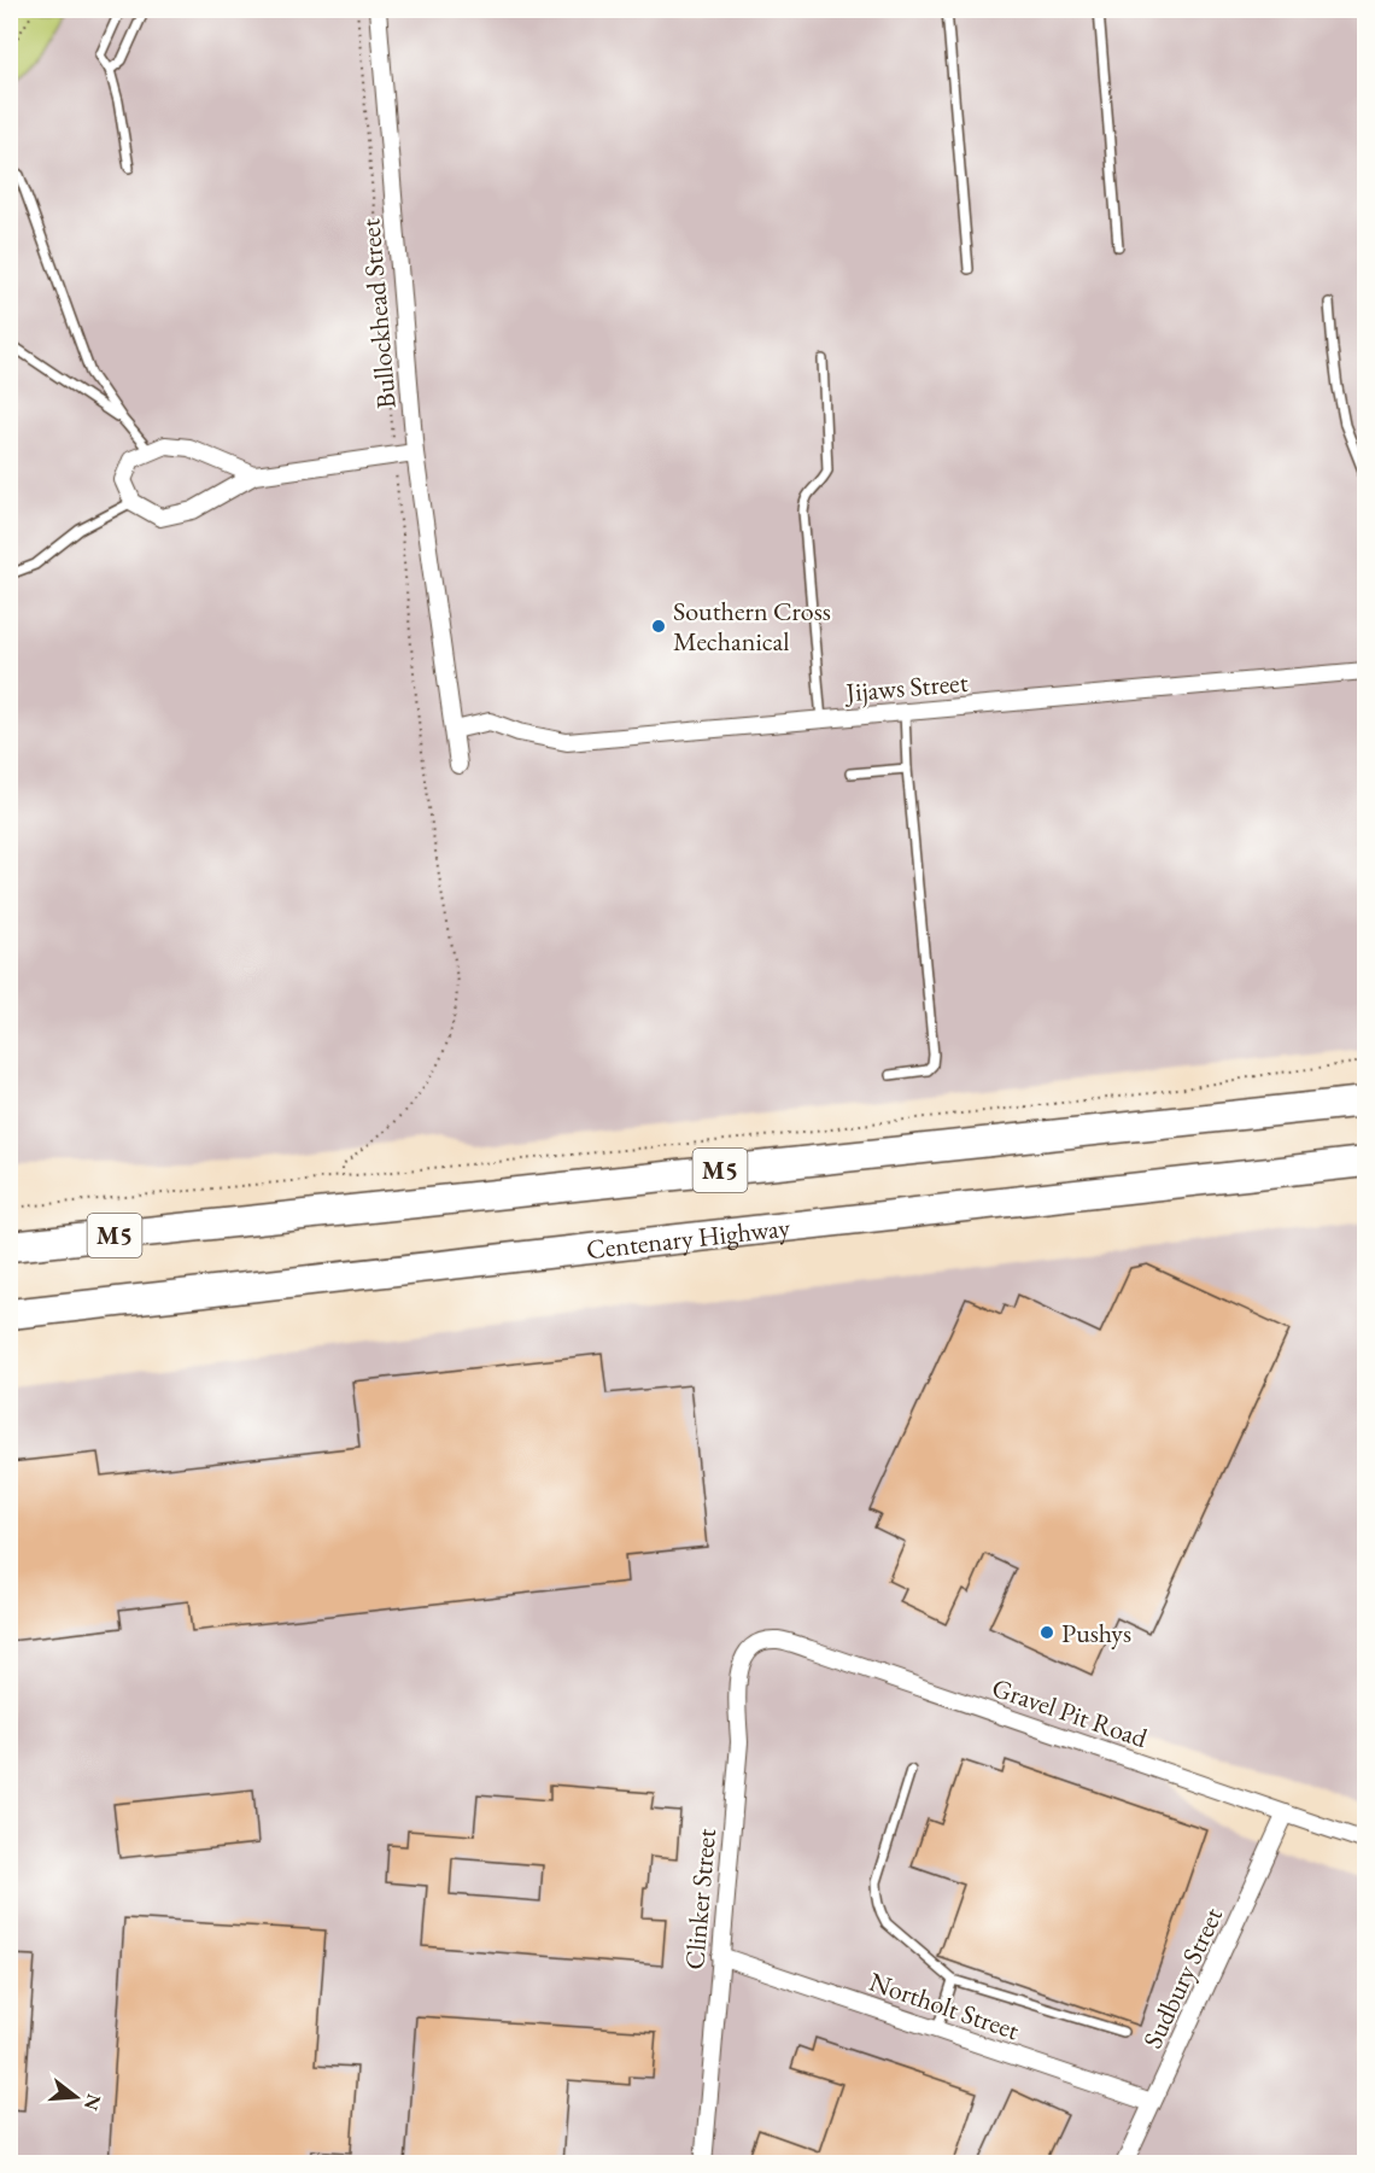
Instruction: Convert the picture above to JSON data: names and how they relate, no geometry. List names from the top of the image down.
{
  "streets": {
    "highway": ["M5", "Centenary Highway"],
    "street": [
      "Bullockhead Street",
      "Jijaws Street",
      "Gravel Pit Road",
      "Clinker Street",
      "Sudbury Street",
      "Northolt Street"
    ]
  },
  "crossings": [
    ["Bullockhead Street", "Jijaws Street"],
    ["Gravel Pit Road", "Clinker Street"],
    ["Gravel Pit Road", "Sudbury Street"],
    ["Clinker Street", "Northolt Street"],
    ["Sudbury Street", "Northolt Street"]
  ],
  "places": ["Southern Cross Mechanical", "Pushys"],
  "north": "right"
}
